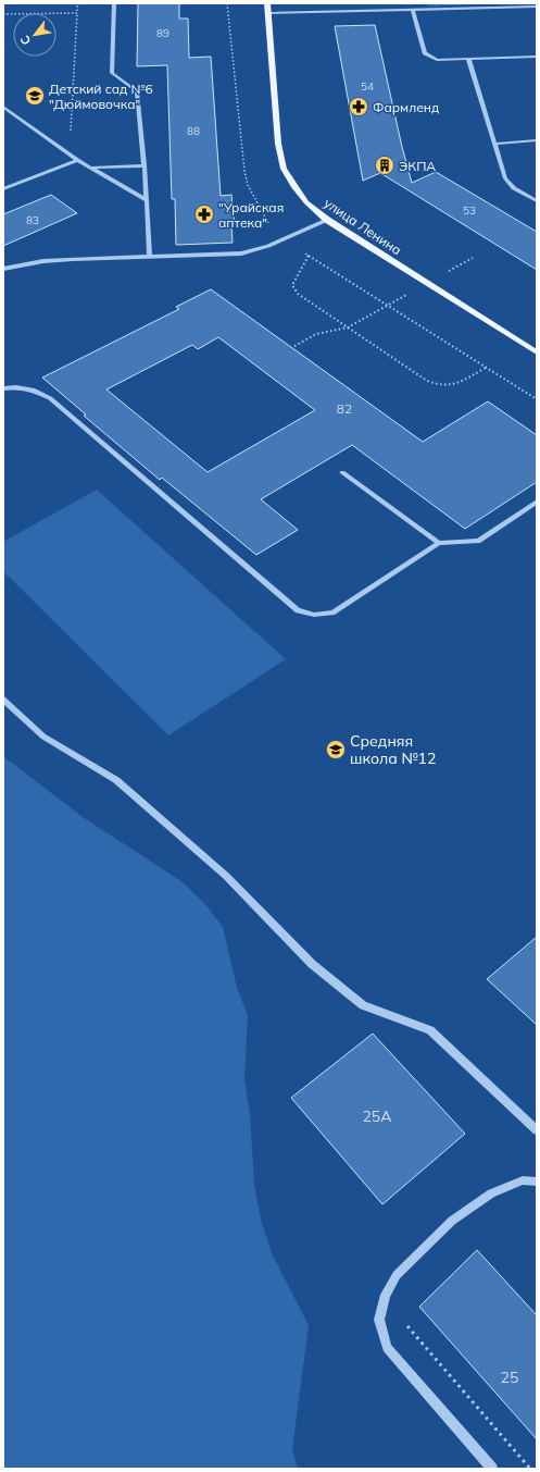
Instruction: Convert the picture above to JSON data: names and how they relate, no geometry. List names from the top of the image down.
{
  "streets": {
    "main road": ["улица Ленина"]
  },
  "places": {
    "school or university": ["Детский сад №6 \"Дюймовочка\"", "Средняя школа №12"],
    "pharmacy": ["Фармленд", "\"Урайская аптека\""],
    "building": ["ЭКПА"]
  },
  "house_numbers": [
    "89",
    "54",
    "88",
    "53",
    "83",
    "82",
    "25А",
    "25"
  ],
  "north": "bottom left"
}
